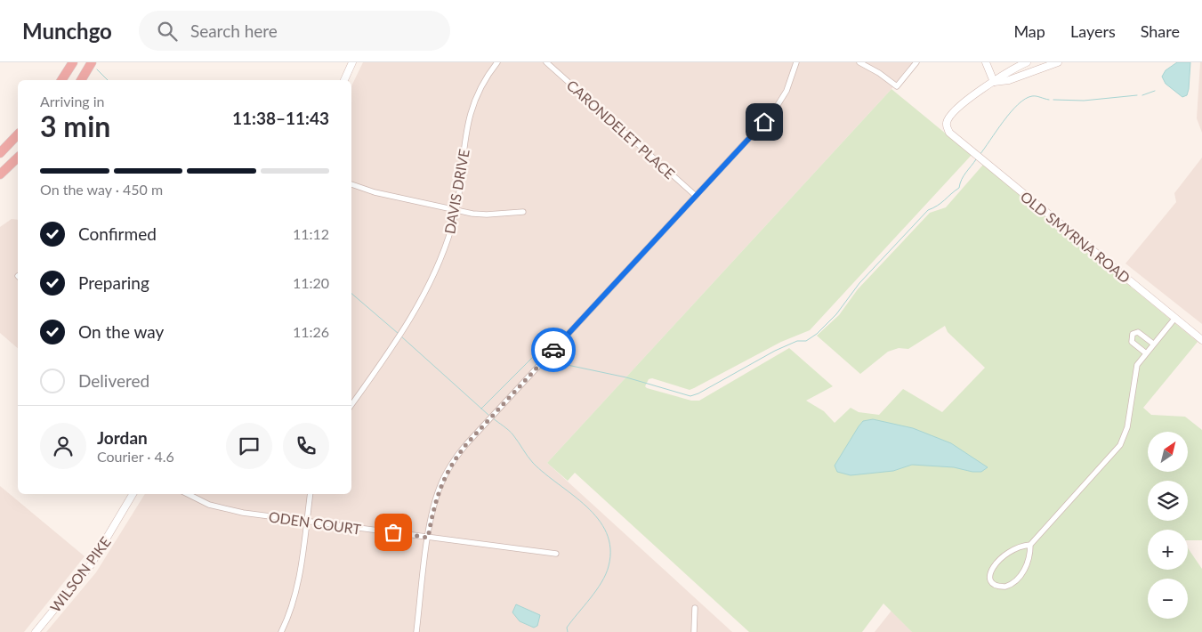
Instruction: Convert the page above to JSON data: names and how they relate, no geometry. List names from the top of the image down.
{
  "streets": {
    "street": [
      "CARONDELET PLACE",
      "DAVIS DRIVE",
      "OLD SMYRNA ROAD",
      "ODEN COURT",
      "WILSON PIKE"
    ]
  },
  "north": "top right",
  "page": {
    "header": "Munchgo",
    "search": "Search here",
    "nav": ["Map", "Layers", "Share"],
    "heading": ["3 min", "Arriving in", "11:38–11:43"],
    "panel": ["Jordan", "Courier · 4.6"],
    "bar": "On the way · 450 m",
    "list": [
      ["Confirmed", "11:12"],
      ["Preparing", "11:20"],
      ["On the way", "11:26"],
      "Delivered"
    ],
    "map_buttons": ["+", "−"]
  }
}
